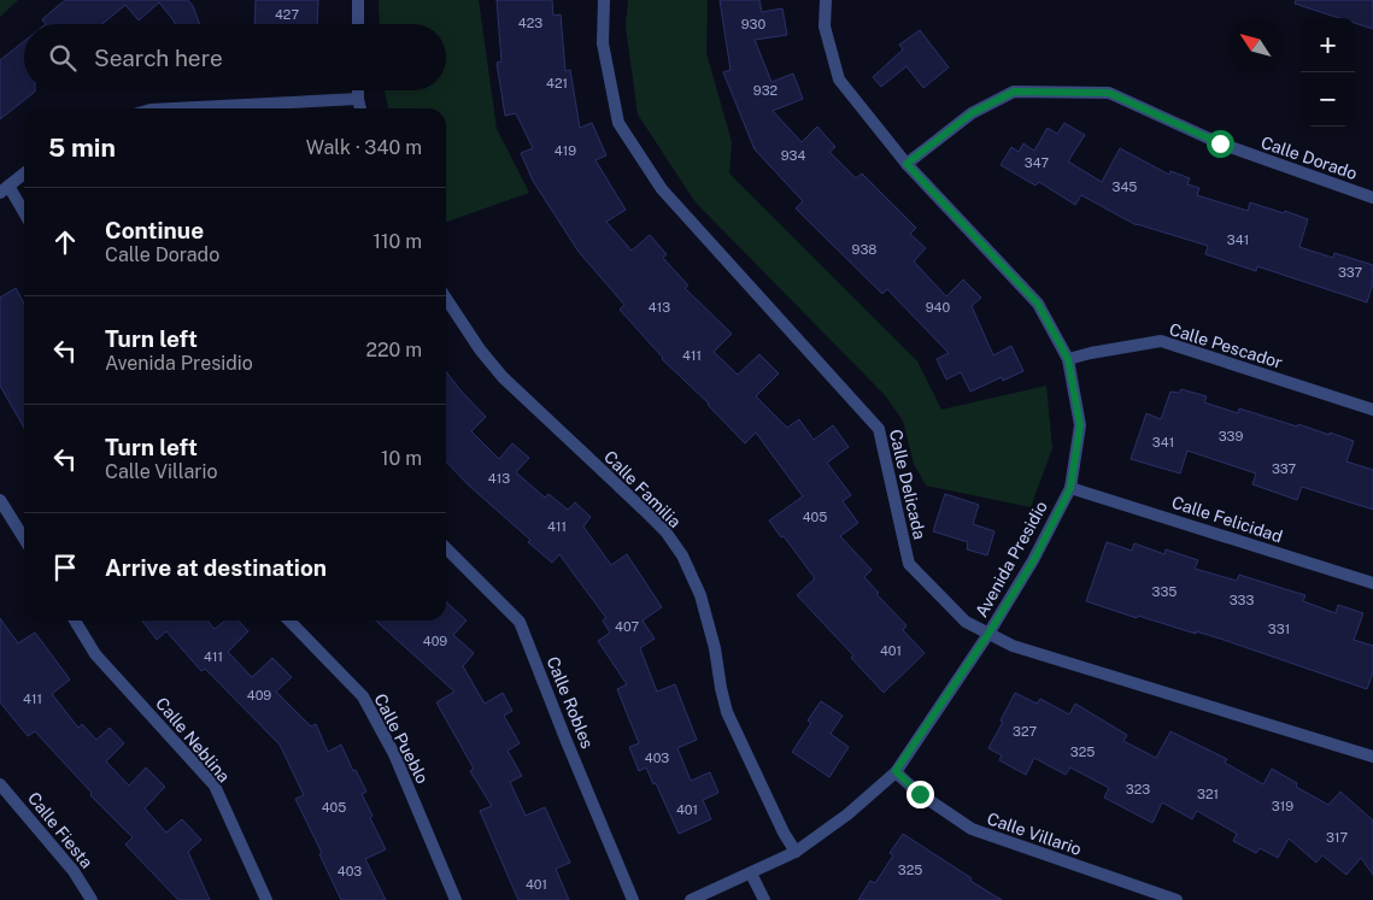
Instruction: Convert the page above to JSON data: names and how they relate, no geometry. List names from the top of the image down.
{
  "streets": {
    "street": [
      "Calle Dorado",
      "Calle Pescador",
      "Calle Delicada",
      "Calle Familia",
      "Calle Felicidad",
      "Avenida Presidio",
      "Calle Robles",
      "Calle Pueblo",
      "Calle Neblina",
      "Calle Fiesta",
      "Calle Villario"
    ]
  },
  "crossings": [
    ["Calle Dorado", "Avenida Presidio"],
    ["Calle Pescador", "Avenida Presidio"],
    ["Calle Delicada", "Avenida Presidio"],
    ["Calle Familia", "Avenida Presidio"],
    ["Calle Felicidad", "Avenida Presidio"],
    ["Avenida Presidio", "Calle Villario"]
  ],
  "house_numbers": [
    "427",
    "423",
    "930",
    "421",
    "932",
    "419",
    "934",
    "347",
    "345",
    "341",
    "938",
    "337",
    "413",
    "940",
    "411",
    "339",
    "341",
    "337",
    "413",
    "405",
    "411",
    "335",
    "333",
    "407",
    "331",
    "409",
    "401",
    "411",
    "409",
    "411",
    "327",
    "325",
    "403",
    "323",
    "321",
    "319",
    "405",
    "401",
    "317",
    "325",
    "403",
    "401"
  ],
  "north": "top left",
  "page": {
    "map_buttons": ["+", "−"],
    "search": "Search here",
    "heading": ["5 min", "Walk · 340 m"],
    "list": [
      ["Continue", "Calle Dorado", "110 m"],
      ["Turn left", "Avenida Presidio", "220 m"],
      ["Turn left", "Calle Villario", "10 m"],
      "Arrive at destination"
    ]
  }
}
